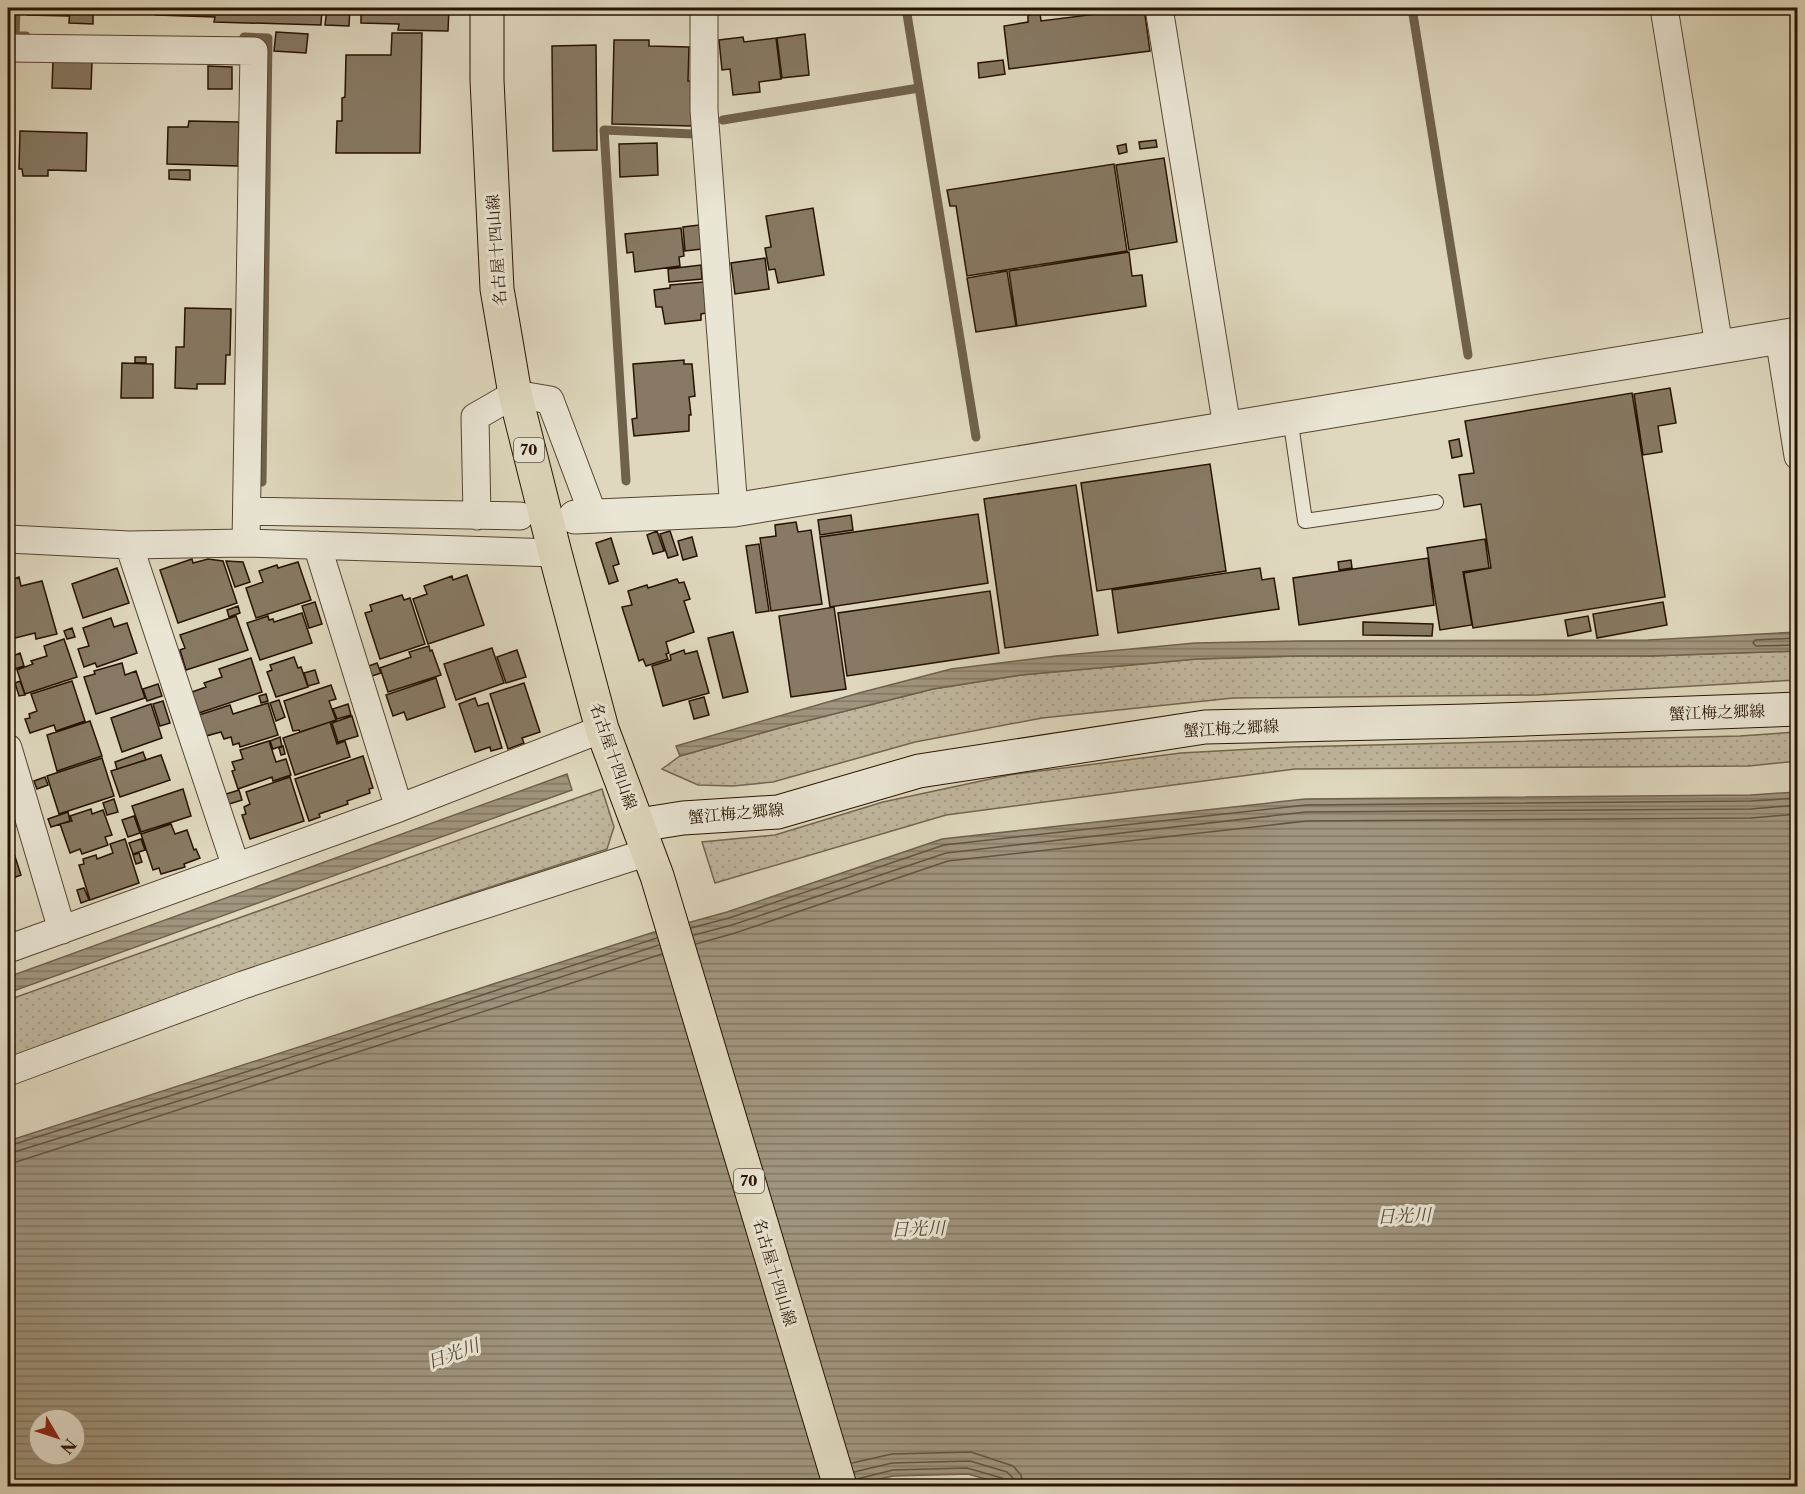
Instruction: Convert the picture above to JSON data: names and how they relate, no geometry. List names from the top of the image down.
{
  "streets": {
    "main road": ["名古屋十四山線", "70"],
    "street": ["蟹江梅之郷線"]
  },
  "crossings": [
    ["名古屋十四山線", "蟹江梅之郷線"]
  ],
  "water": ["日光川"],
  "north": "bottom right"
}
